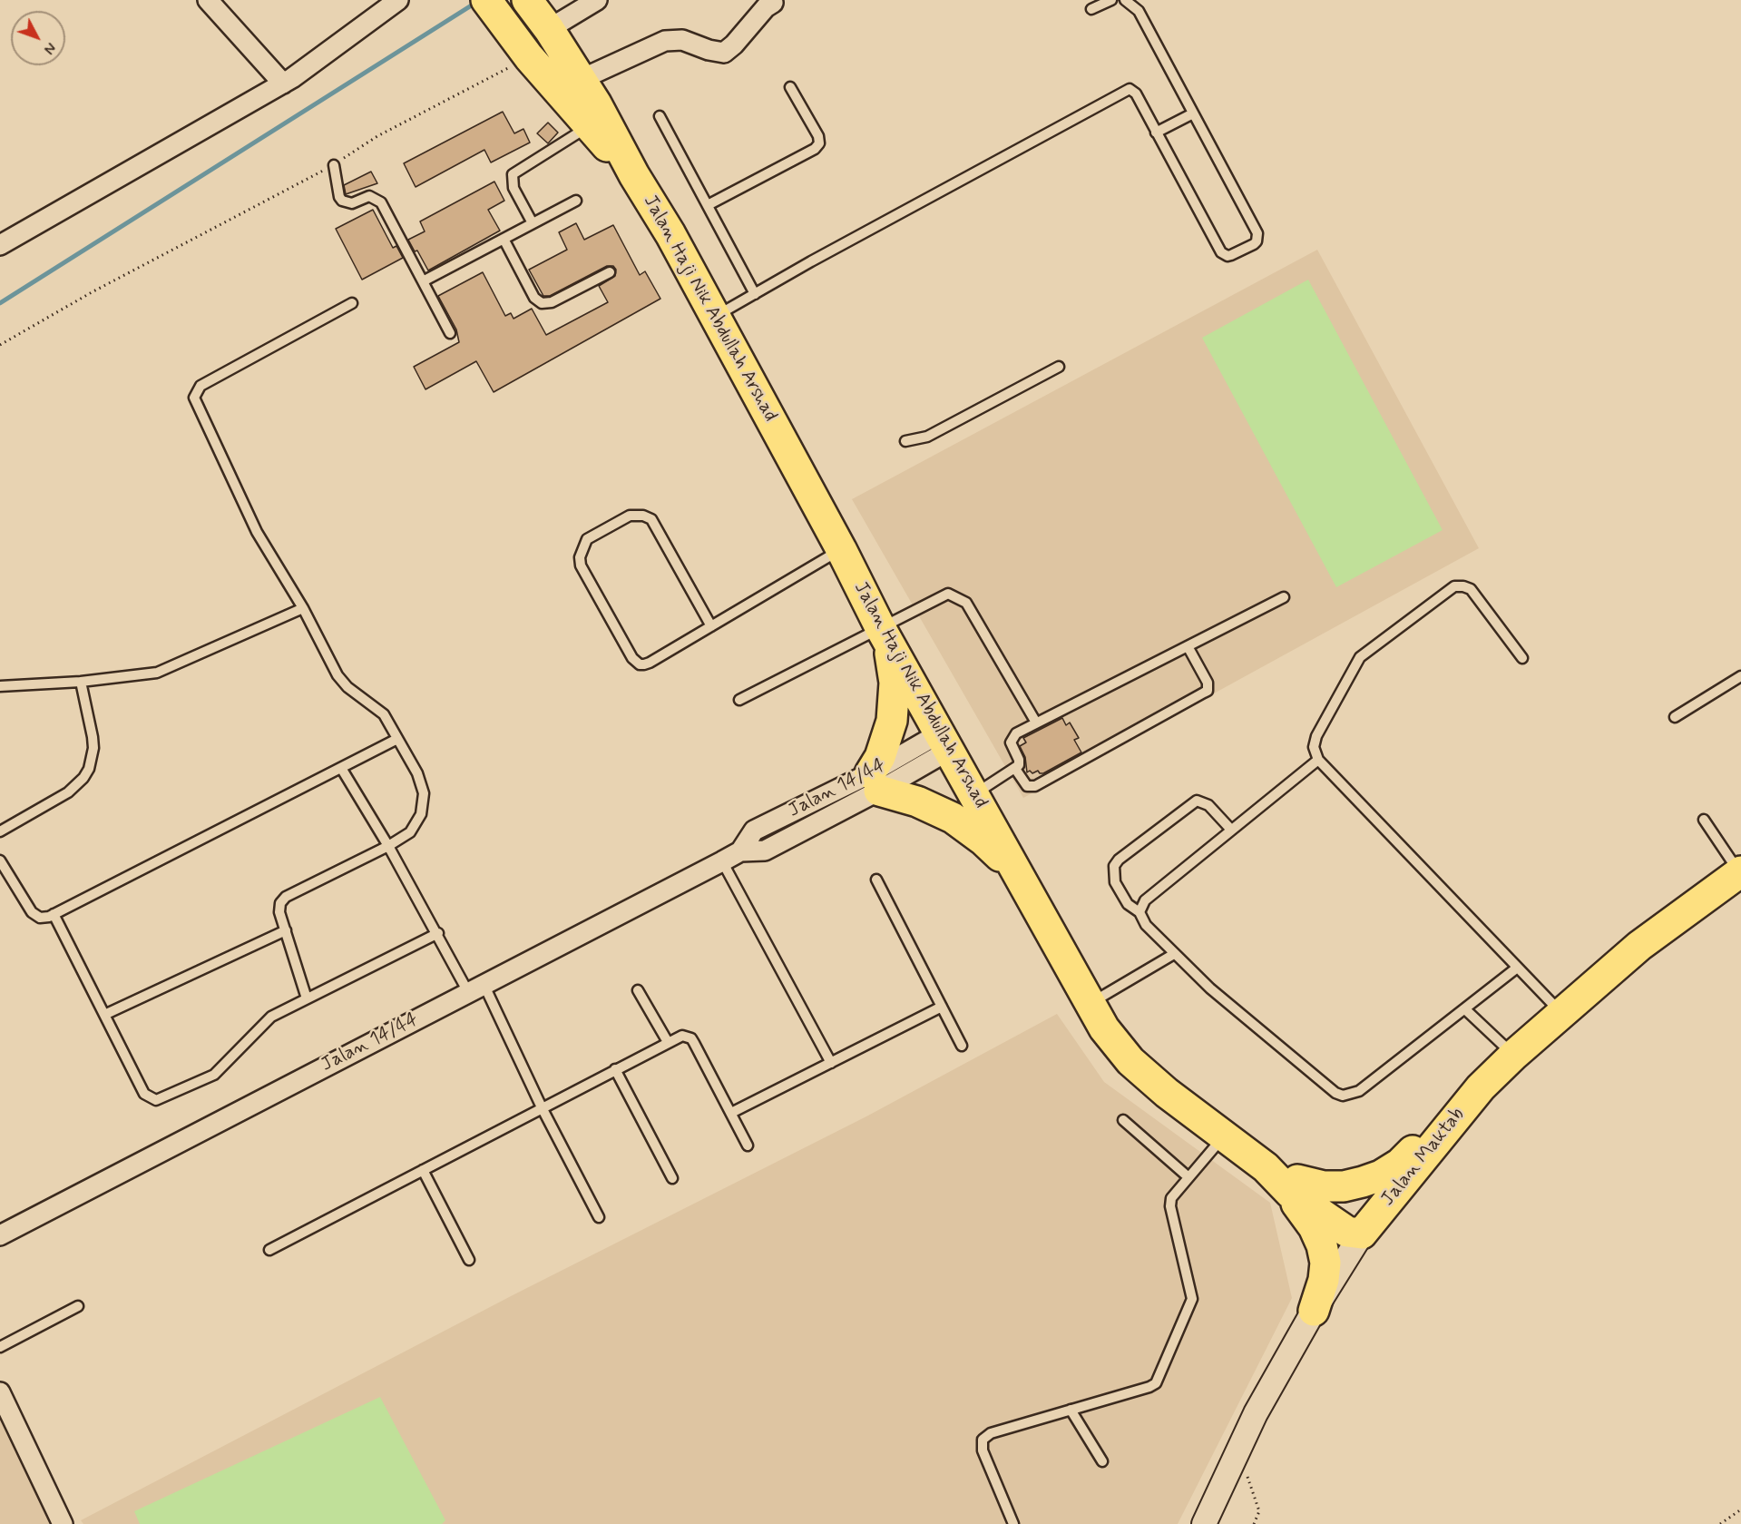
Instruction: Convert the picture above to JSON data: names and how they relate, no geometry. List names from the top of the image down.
{
  "streets": {
    "main road": ["Jalan Haji Nik Abdullah Arshad", "Jalan Maktab"],
    "street": ["Jalan 14/44"]
  },
  "crossings": [
    ["Jalan Haji Nik Abdullah Arshad", "Jalan 14/44"],
    ["Jalan Haji Nik Abdullah Arshad", "Jalan Maktab"]
  ],
  "north": "bottom right"
}
